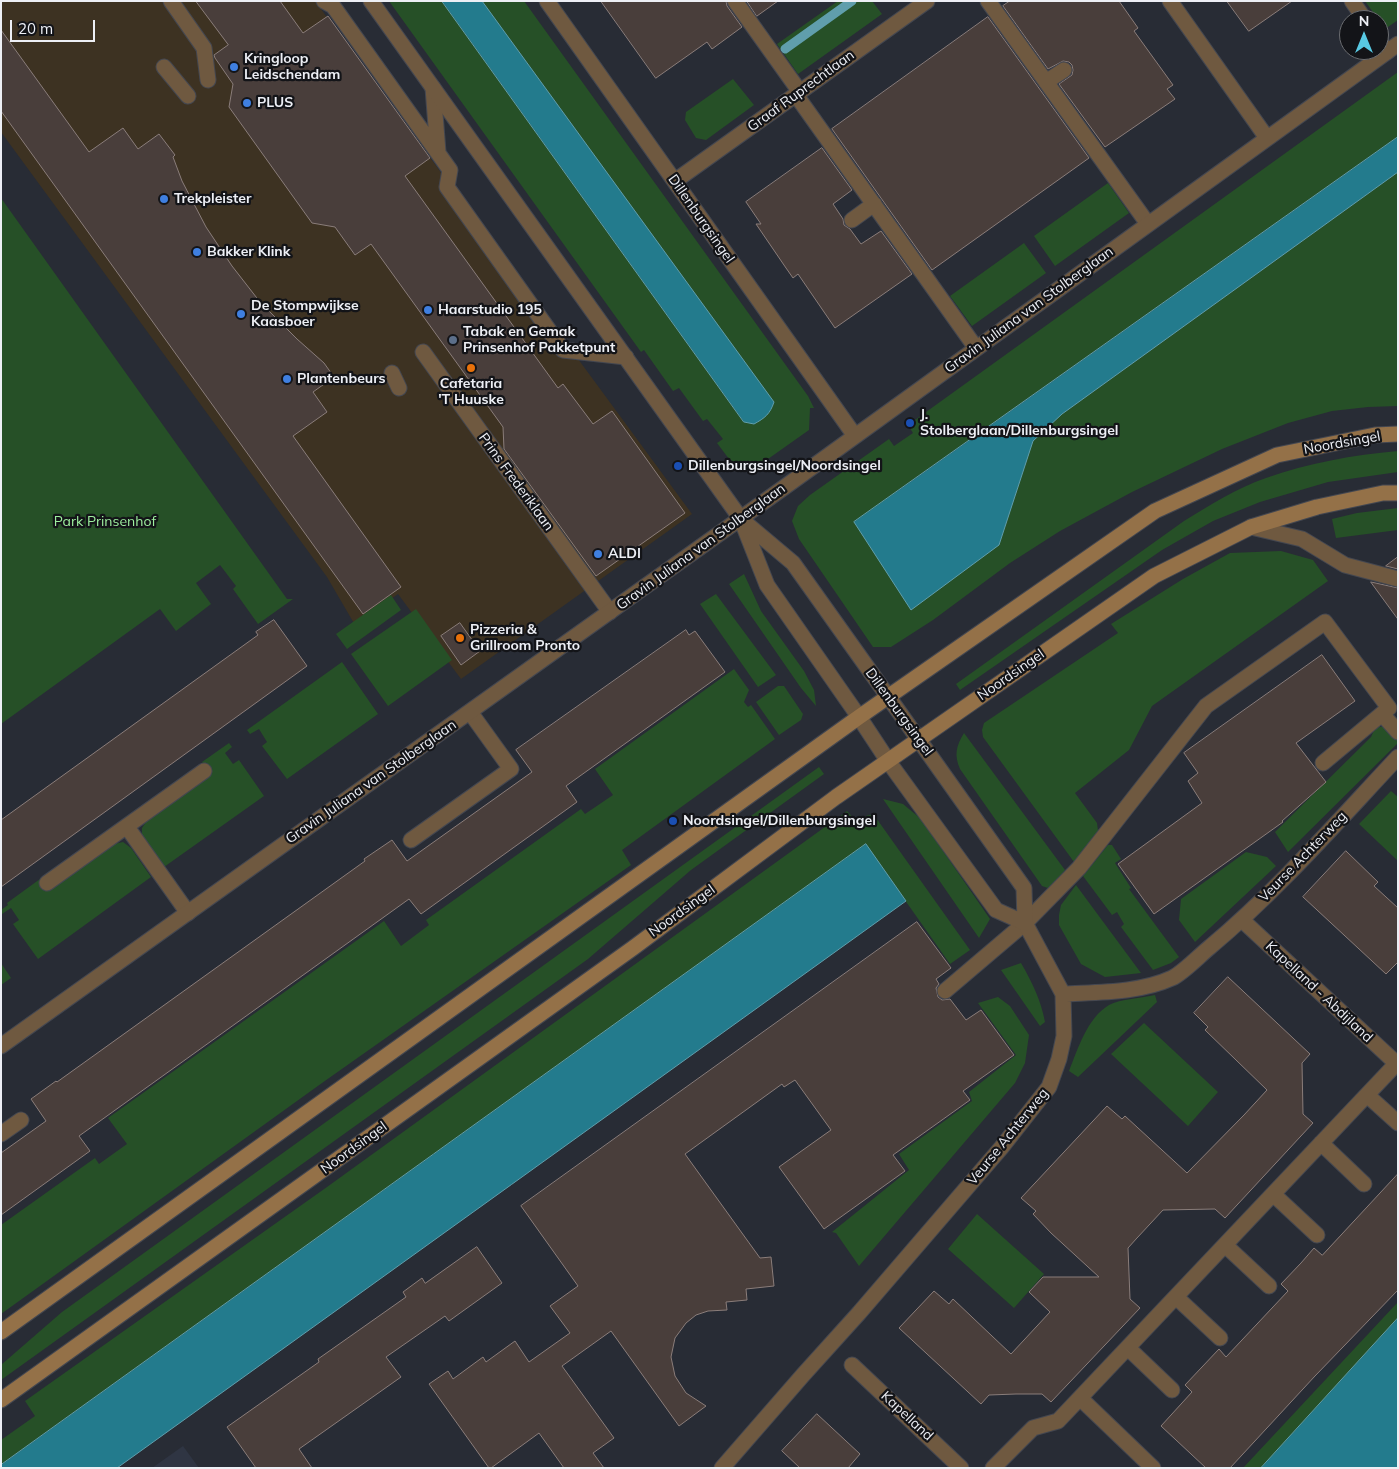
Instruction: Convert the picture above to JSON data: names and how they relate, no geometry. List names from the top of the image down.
{
  "streets": {
    "main road": ["Noordsingel"],
    "street": [
      "Graaf Ruprechtlaan",
      "Dillenburgsingel",
      "Gravin Juliana van Stolberglaan",
      "Prins Frederiklaan",
      "Veurse Achterweg",
      "Kapelland - Abdijland",
      "Kapelland"
    ]
  },
  "crossings": [
    ["Graaf Ruprechtlaan", "Dillenburgsingel"],
    ["Dillenburgsingel", "Gravin Juliana van Stolberglaan"],
    ["Dillenburgsingel", "Noordsingel"],
    ["Dillenburgsingel", "Veurse Achterweg"],
    ["Gravin Juliana van Stolberglaan", "Prins Frederiklaan"],
    ["Veurse Achterweg", "Kapelland - Abdijland"]
  ],
  "parks": ["Park Prinsenhof"],
  "places": [
    "Kringloop Leidschendam",
    "PLUS",
    "Trekpleister",
    "Bakker Klink",
    "Haarstudio 195",
    "De Stompwijkse Kaasboer",
    "Tabak en Gemak Prinsenhof Pakketpunt",
    "Cafetaria 'T Huuske",
    "Plantenbeurs",
    "J. Stolberglaan/Dillenburgsingel",
    "Dillenburgsingel/Noordsingel",
    "ALDI",
    "Pizzeria & Grillroom Pronto",
    "Noordsingel/Dillenburgsingel"
  ],
  "scale_bar": "20 m",
  "north": "top"
}
